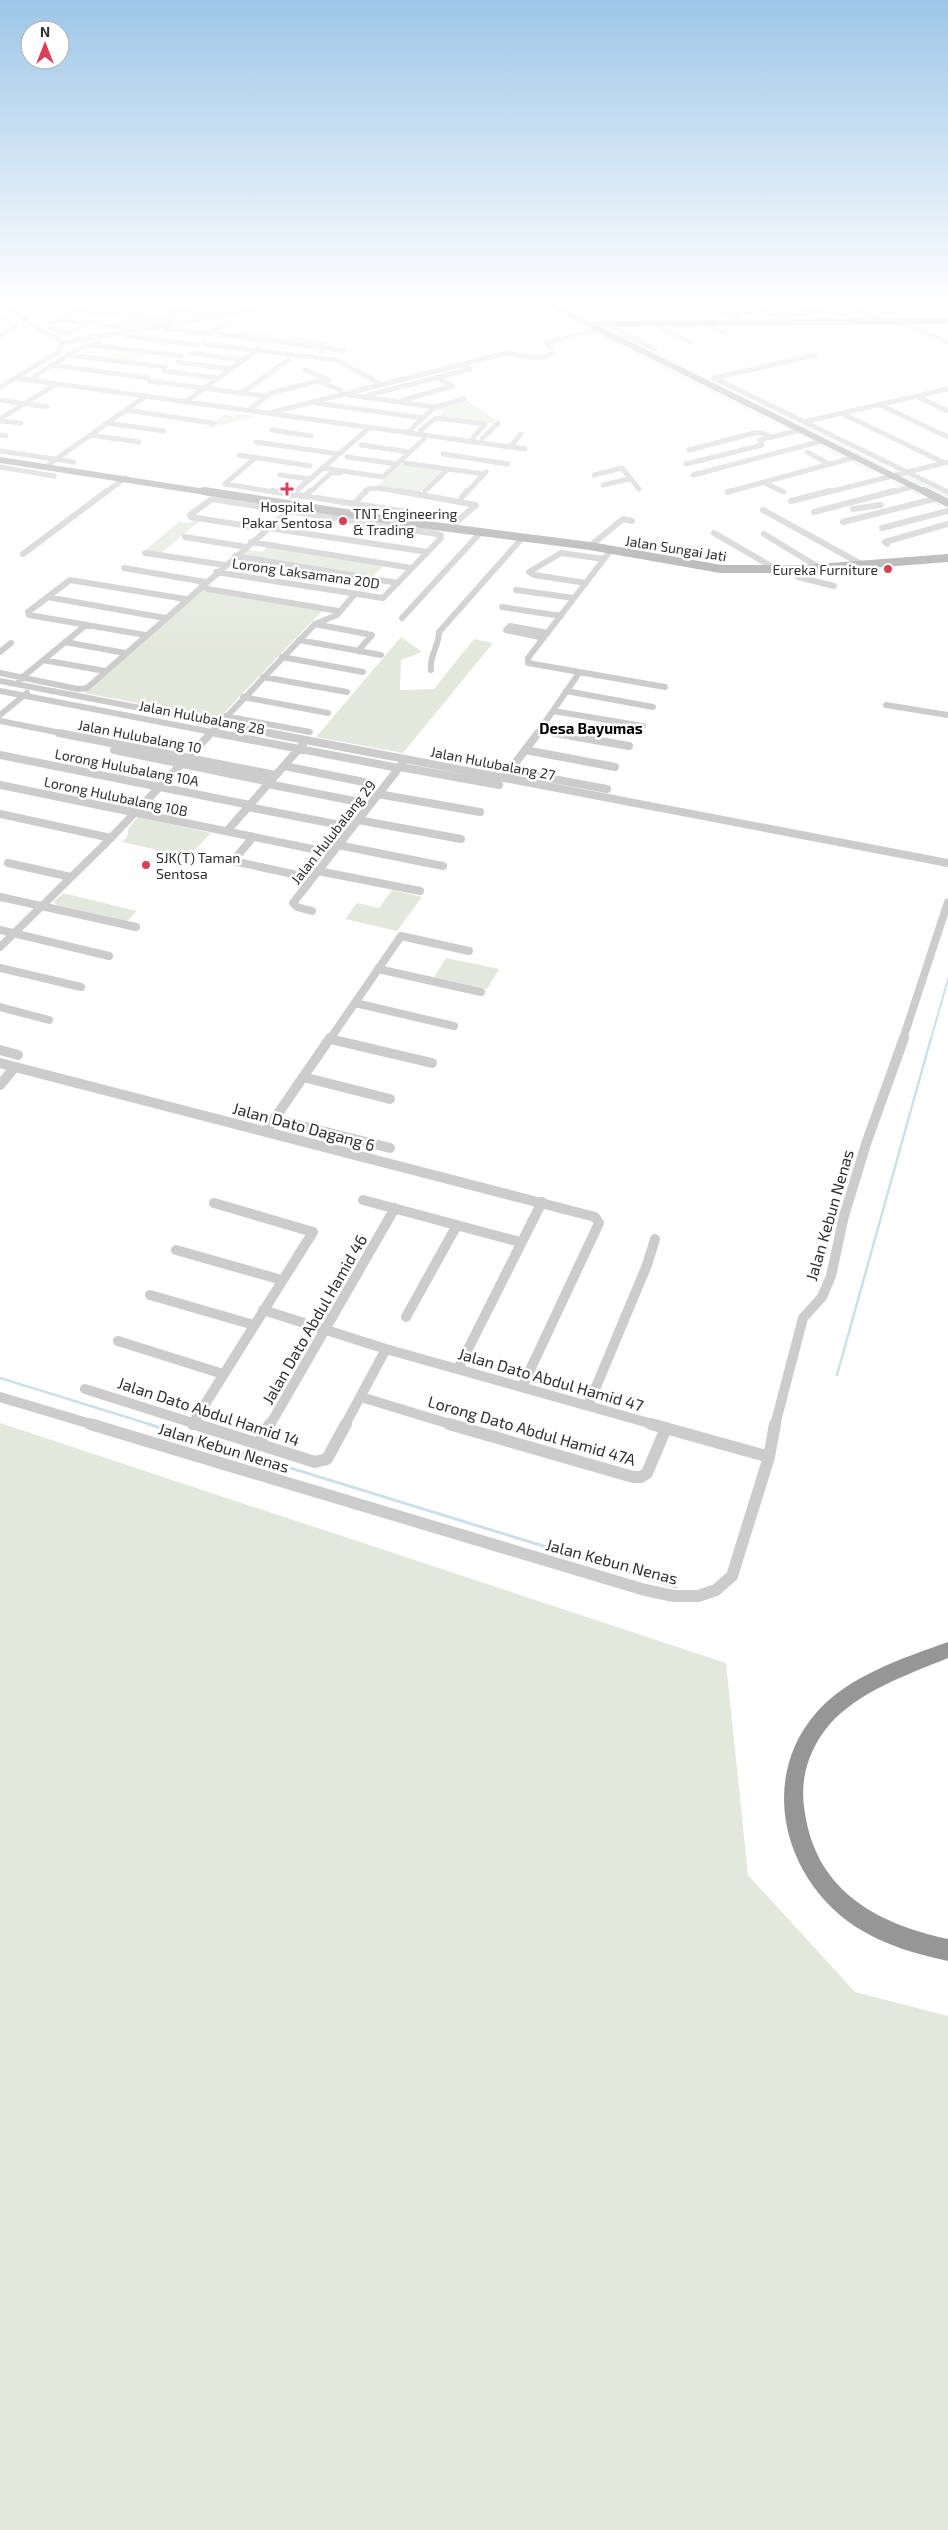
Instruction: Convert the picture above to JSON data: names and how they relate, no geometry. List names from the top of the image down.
{
  "streets": {
    "main road": ["Jalan Sungai Jati"],
    "street": [
      "Lorong Laksamana 20D",
      "Jalan Hulubalang 28",
      "Jalan Hulubalang 10",
      "Jalan Hulubalang 27",
      "Lorong Hulubalang 10A",
      "Lorong Hulubalang 10B",
      "Jalan Hulubalang 29",
      "Jalan Dato Dagang 6",
      "Jalan Kebun Nenas",
      "Jalan Dato Abdul Hamid 46",
      "Jalan Dato Abdul Hamid 47",
      "Jalan Dato Abdul Hamid 14",
      "Lorong Dato Abdul Hamid 47A"
    ]
  },
  "crossings": [
    ["Jalan Hulubalang 28", "Jalan Hulubalang 29"],
    ["Jalan Hulubalang 27", "Jalan Hulubalang 29"],
    ["Lorong Hulubalang 10B", "Jalan Hulubalang 29"],
    ["Jalan Dato Dagang 6", "Jalan Dato Abdul Hamid 47"],
    ["Jalan Kebun Nenas", "Jalan Dato Abdul Hamid 47"],
    ["Jalan Dato Abdul Hamid 46", "Jalan Dato Abdul Hamid 47"],
    ["Jalan Dato Abdul Hamid 46", "Jalan Dato Abdul Hamid 14"],
    ["Jalan Dato Abdul Hamid 47", "Lorong Dato Abdul Hamid 47A"],
    ["Jalan Dato Abdul Hamid 14", "Lorong Dato Abdul Hamid 47A"]
  ],
  "districts": ["Desa Bayumas"],
  "places": {
    "health": ["Hospital Pakar Sentosa"],
    "other": ["TNT Engineering & Trading", "Eureka Furniture", "SJK(T) Taman Sentosa"]
  },
  "north": "top"
}
